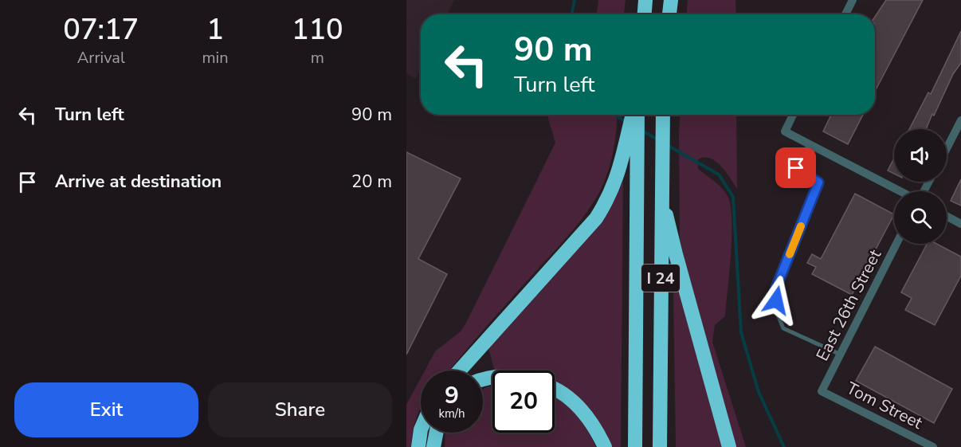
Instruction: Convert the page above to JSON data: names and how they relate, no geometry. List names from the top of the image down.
{
  "streets": {
    "highway": ["I 24"],
    "street": ["East 26th Street", "Tom Street"]
  },
  "crossings": [
    ["East 26th Street", "Tom Street"]
  ],
  "page": {
    "eta": [
      "07:17",
      "Arrival",
      "1",
      "min",
      "110",
      "m"
    ],
    "turn": ["90 m", "Turn left"],
    "list": [
      {
        "name": "Turn left",
        "value": "90 m"
      },
      {
        "name": "Arrive at destination",
        "value": "20 m"
      }
    ],
    "speed": "9 km/h",
    "limit": "20",
    "buttons": ["Exit", "Share"]
  }
}
